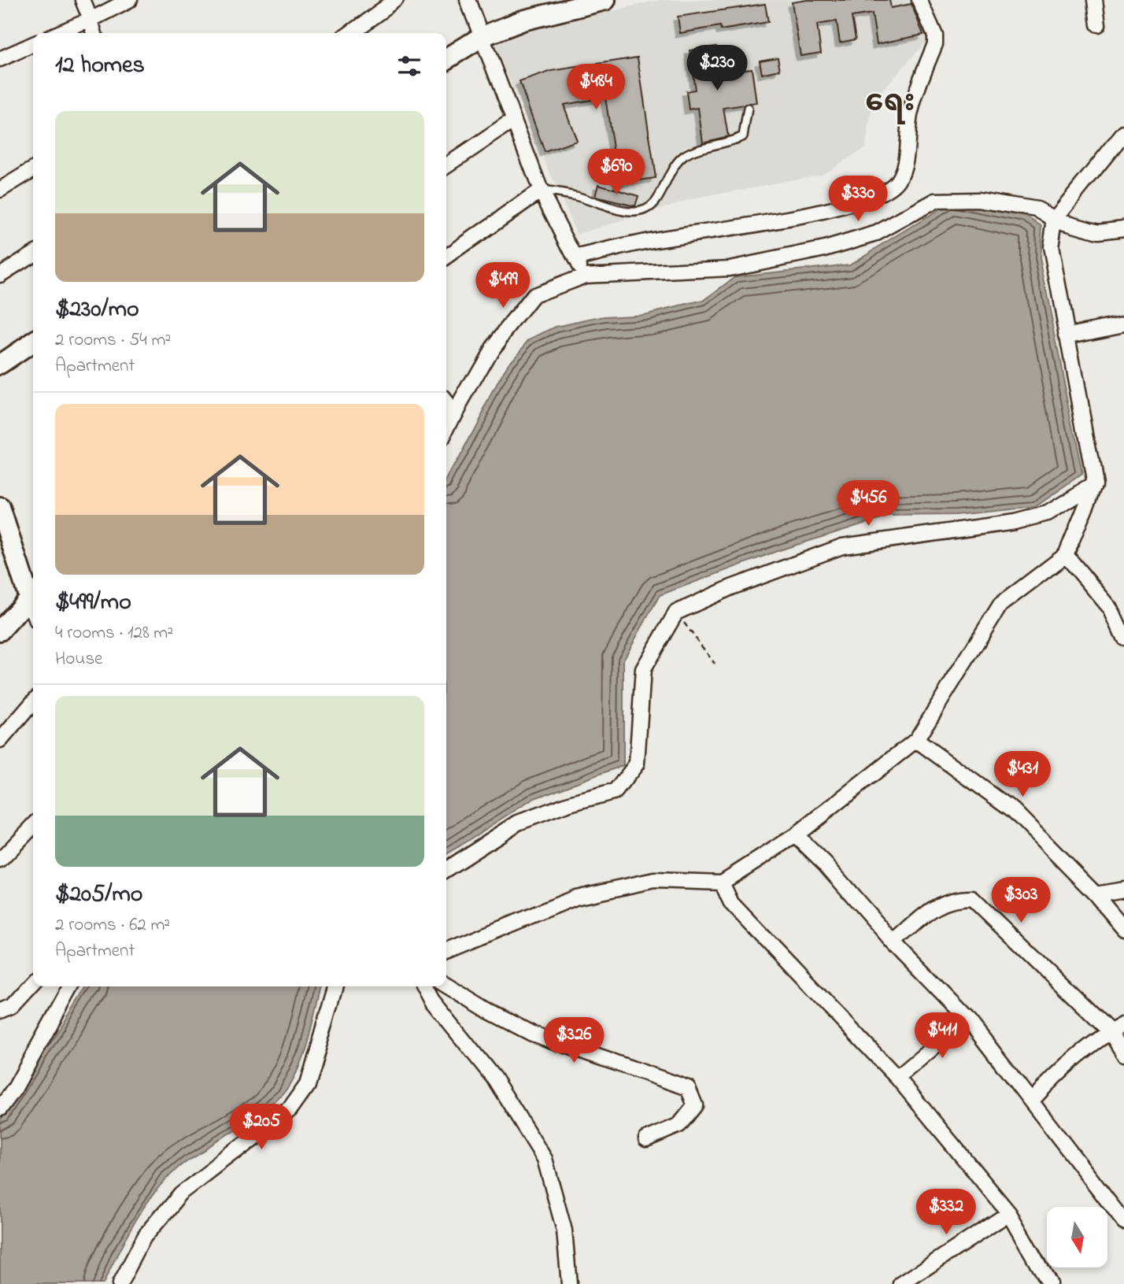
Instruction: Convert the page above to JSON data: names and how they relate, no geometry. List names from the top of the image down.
{
  "districts": ["ရေး"],
  "north": "bottom",
  "page": {
    "heading": "12 homes",
    "price": [
      "$230",
      "$484",
      "$690",
      "$330",
      "$499",
      "$456",
      "$431",
      "$303",
      "$411",
      "$326",
      "$205",
      "$332"
    ],
    "list": [
      {
        "name": "$230/mo",
        "note": "2 rooms · 54 m² · Apartment"
      },
      {
        "name": "$499/mo",
        "note": "4 rooms · 128 m² · House"
      },
      {
        "name": "$205/mo",
        "note": "2 rooms · 62 m² · Apartment"
      }
    ]
  }
}
